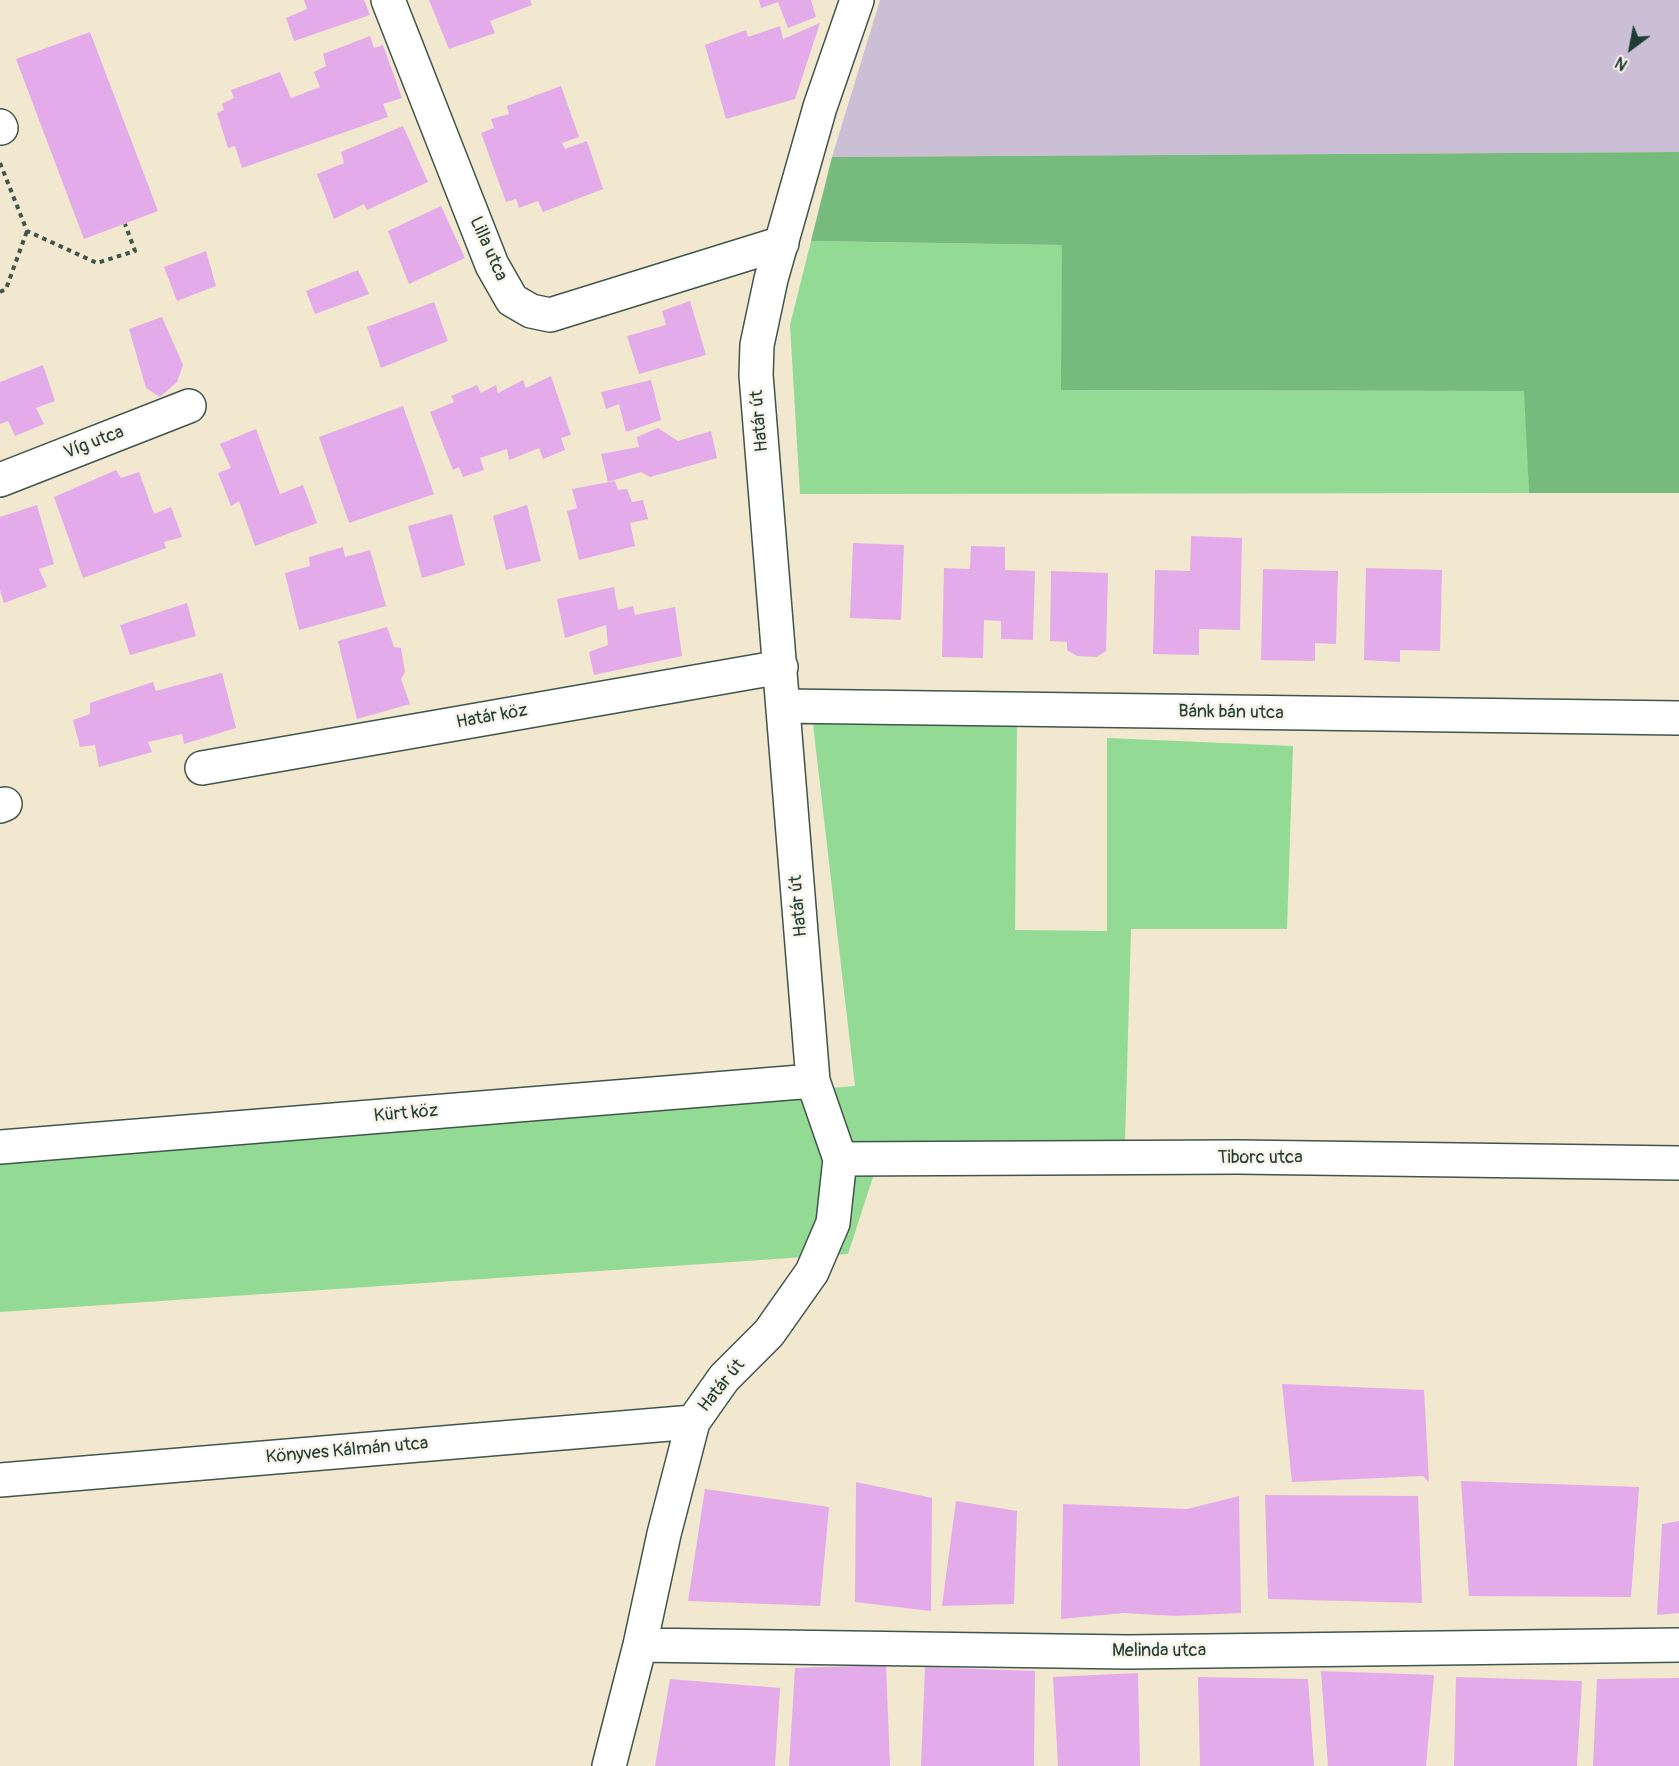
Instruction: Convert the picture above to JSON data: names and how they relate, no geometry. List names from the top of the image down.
{
  "streets": {
    "street": [
      "Lilla utca",
      "Határ út",
      "Víg utca",
      "Bánk bán utca",
      "Határ köz",
      "Kürt köz",
      "Tiborc utca",
      "Könyves Kálmán utca",
      "Melinda utca"
    ]
  },
  "crossings": [
    ["Lilla utca", "Határ út"],
    ["Határ út", "Bánk bán utca"],
    ["Határ út", "Határ köz"],
    ["Határ út", "Kürt köz"],
    ["Határ út", "Tiborc utca"],
    ["Határ út", "Könyves Kálmán utca"],
    ["Határ út", "Melinda utca"]
  ],
  "north": "bottom left"
}
